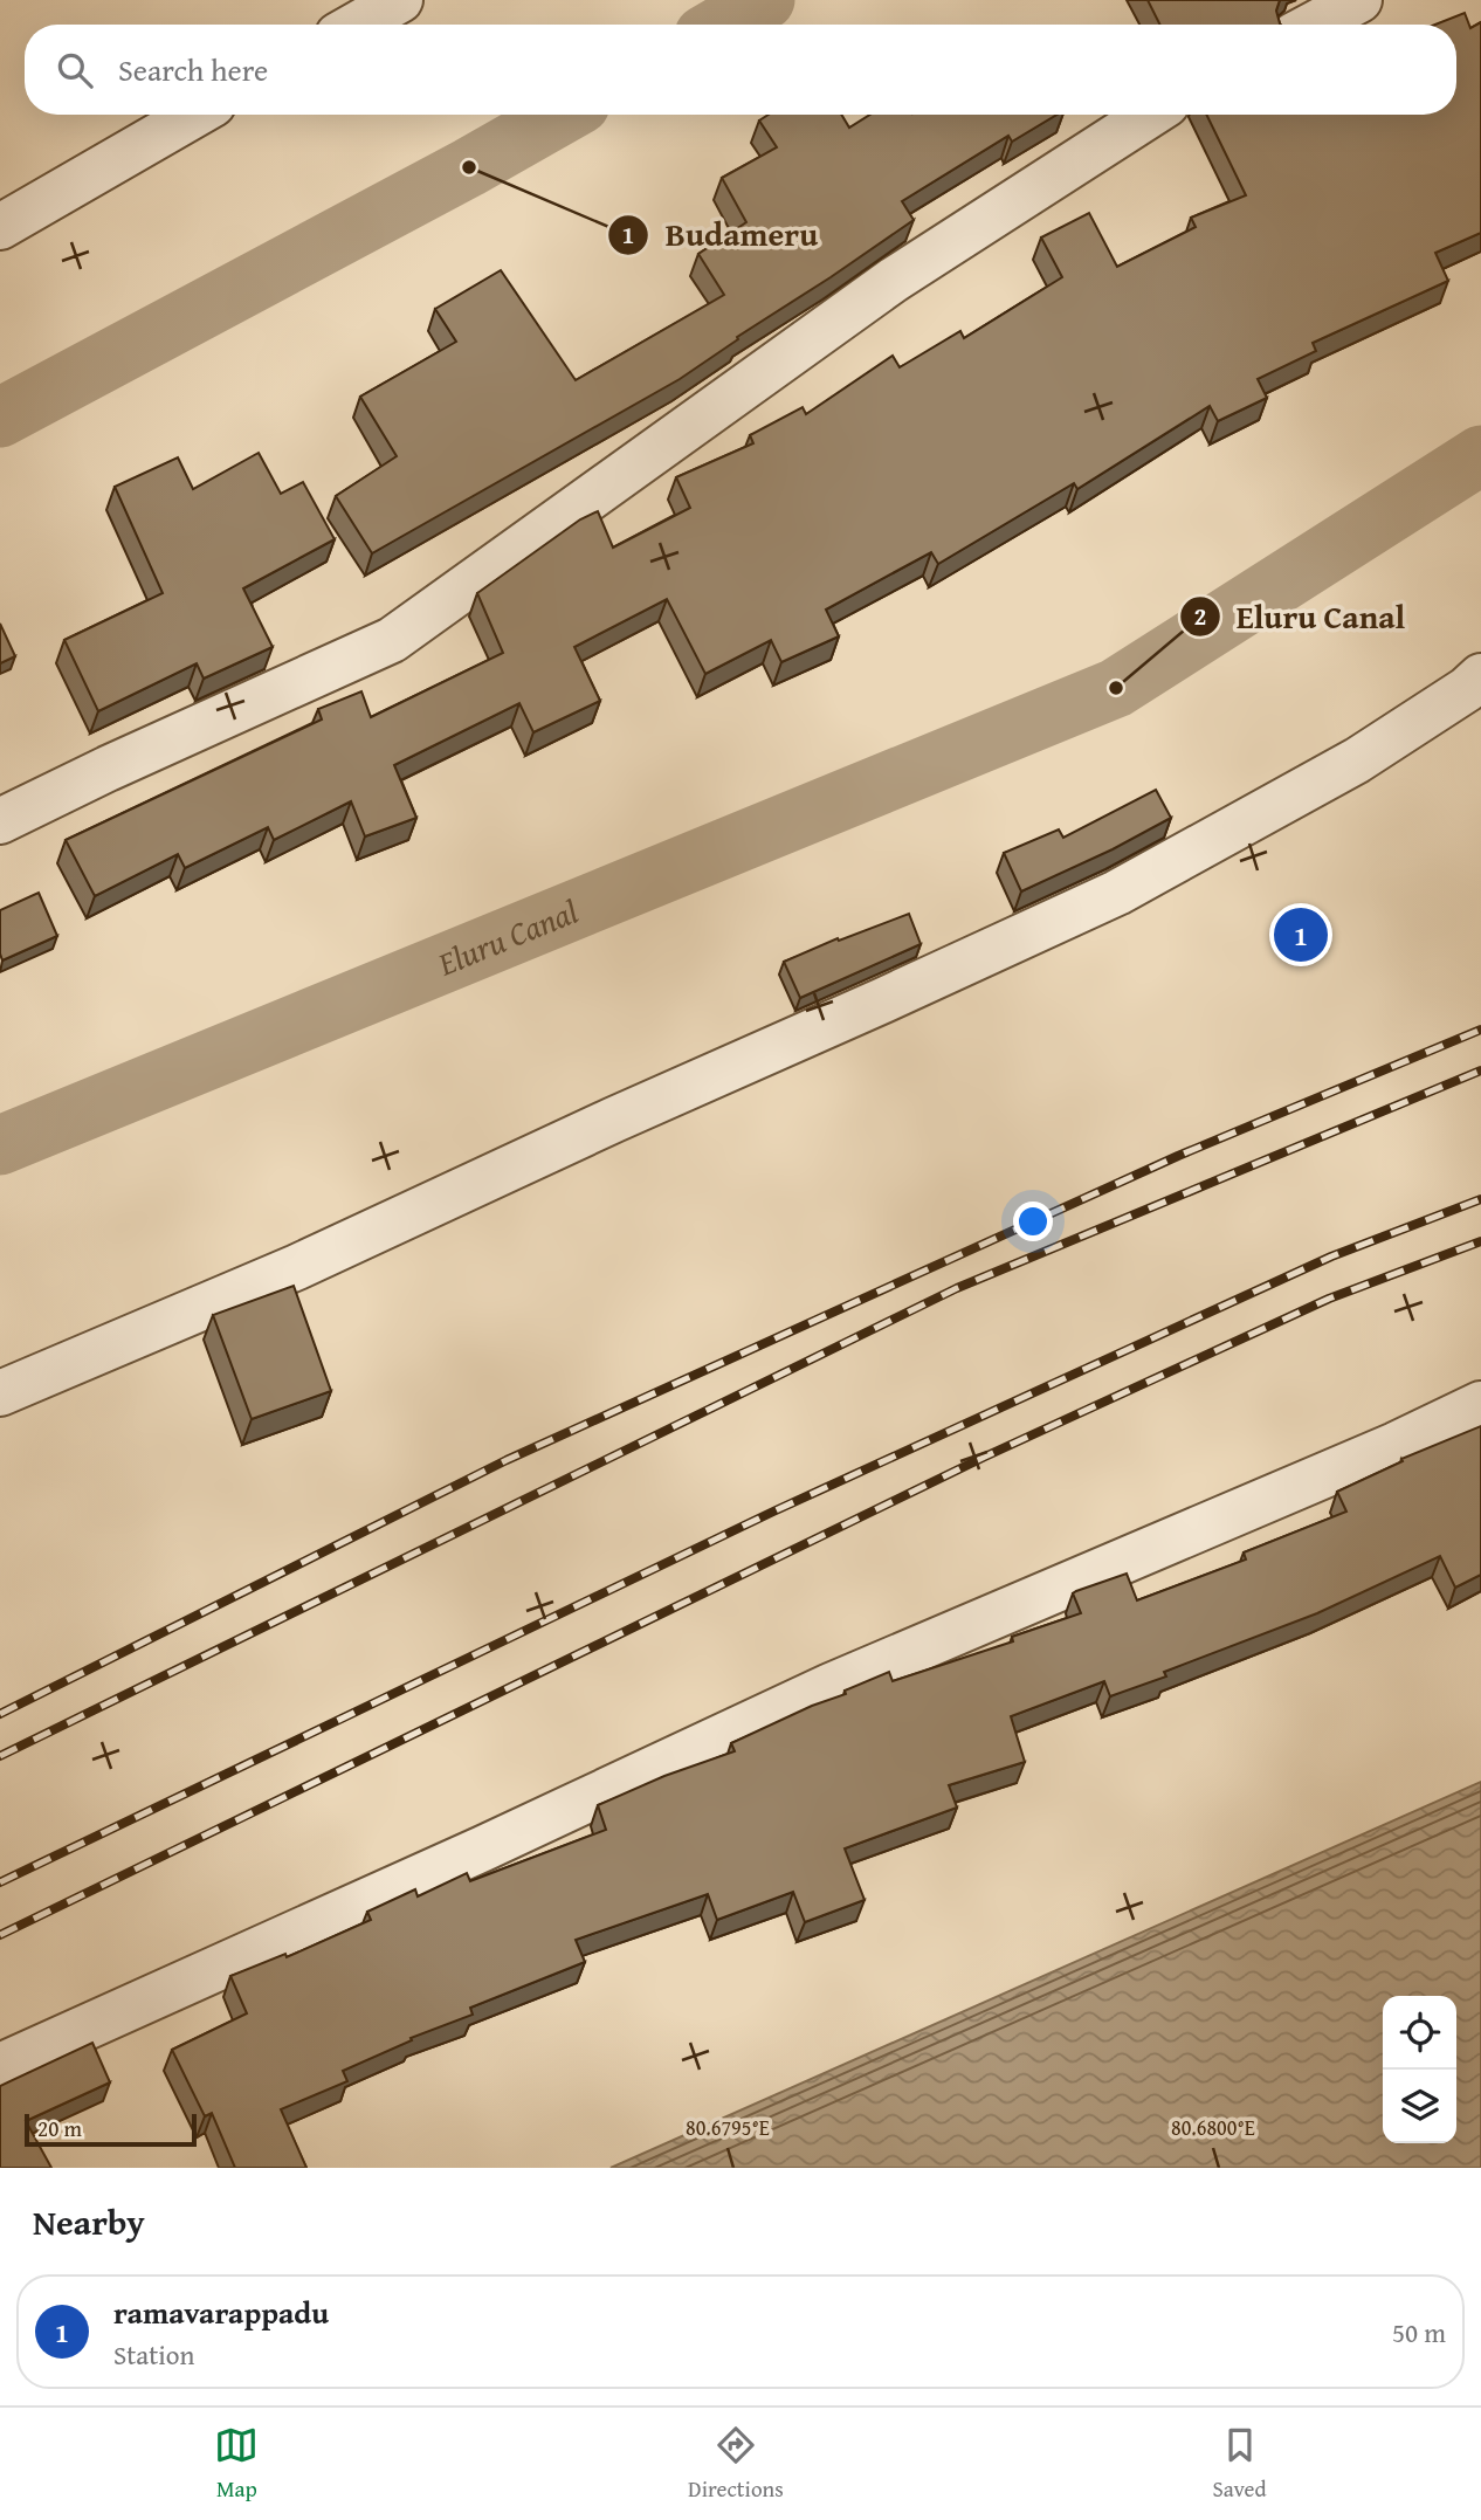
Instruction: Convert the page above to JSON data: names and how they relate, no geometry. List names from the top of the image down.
{
  "water": ["Eluru Canal"],
  "places": ["Budameru", "Eluru Canal"],
  "scale_bar": "20 m",
  "page": {
    "search": "Search here",
    "pins": "1",
    "scale": "20 m",
    "heading": "Nearby",
    "list": [
      {
        "mark": "1",
        "name": "ramavarappadu",
        "note": "Station",
        "value": "50 m"
      }
    ],
    "nav": ["Map", "Directions", "Saved"]
  },
  "coordinates": ["80.6795°E", "80.6800°E"]
}
